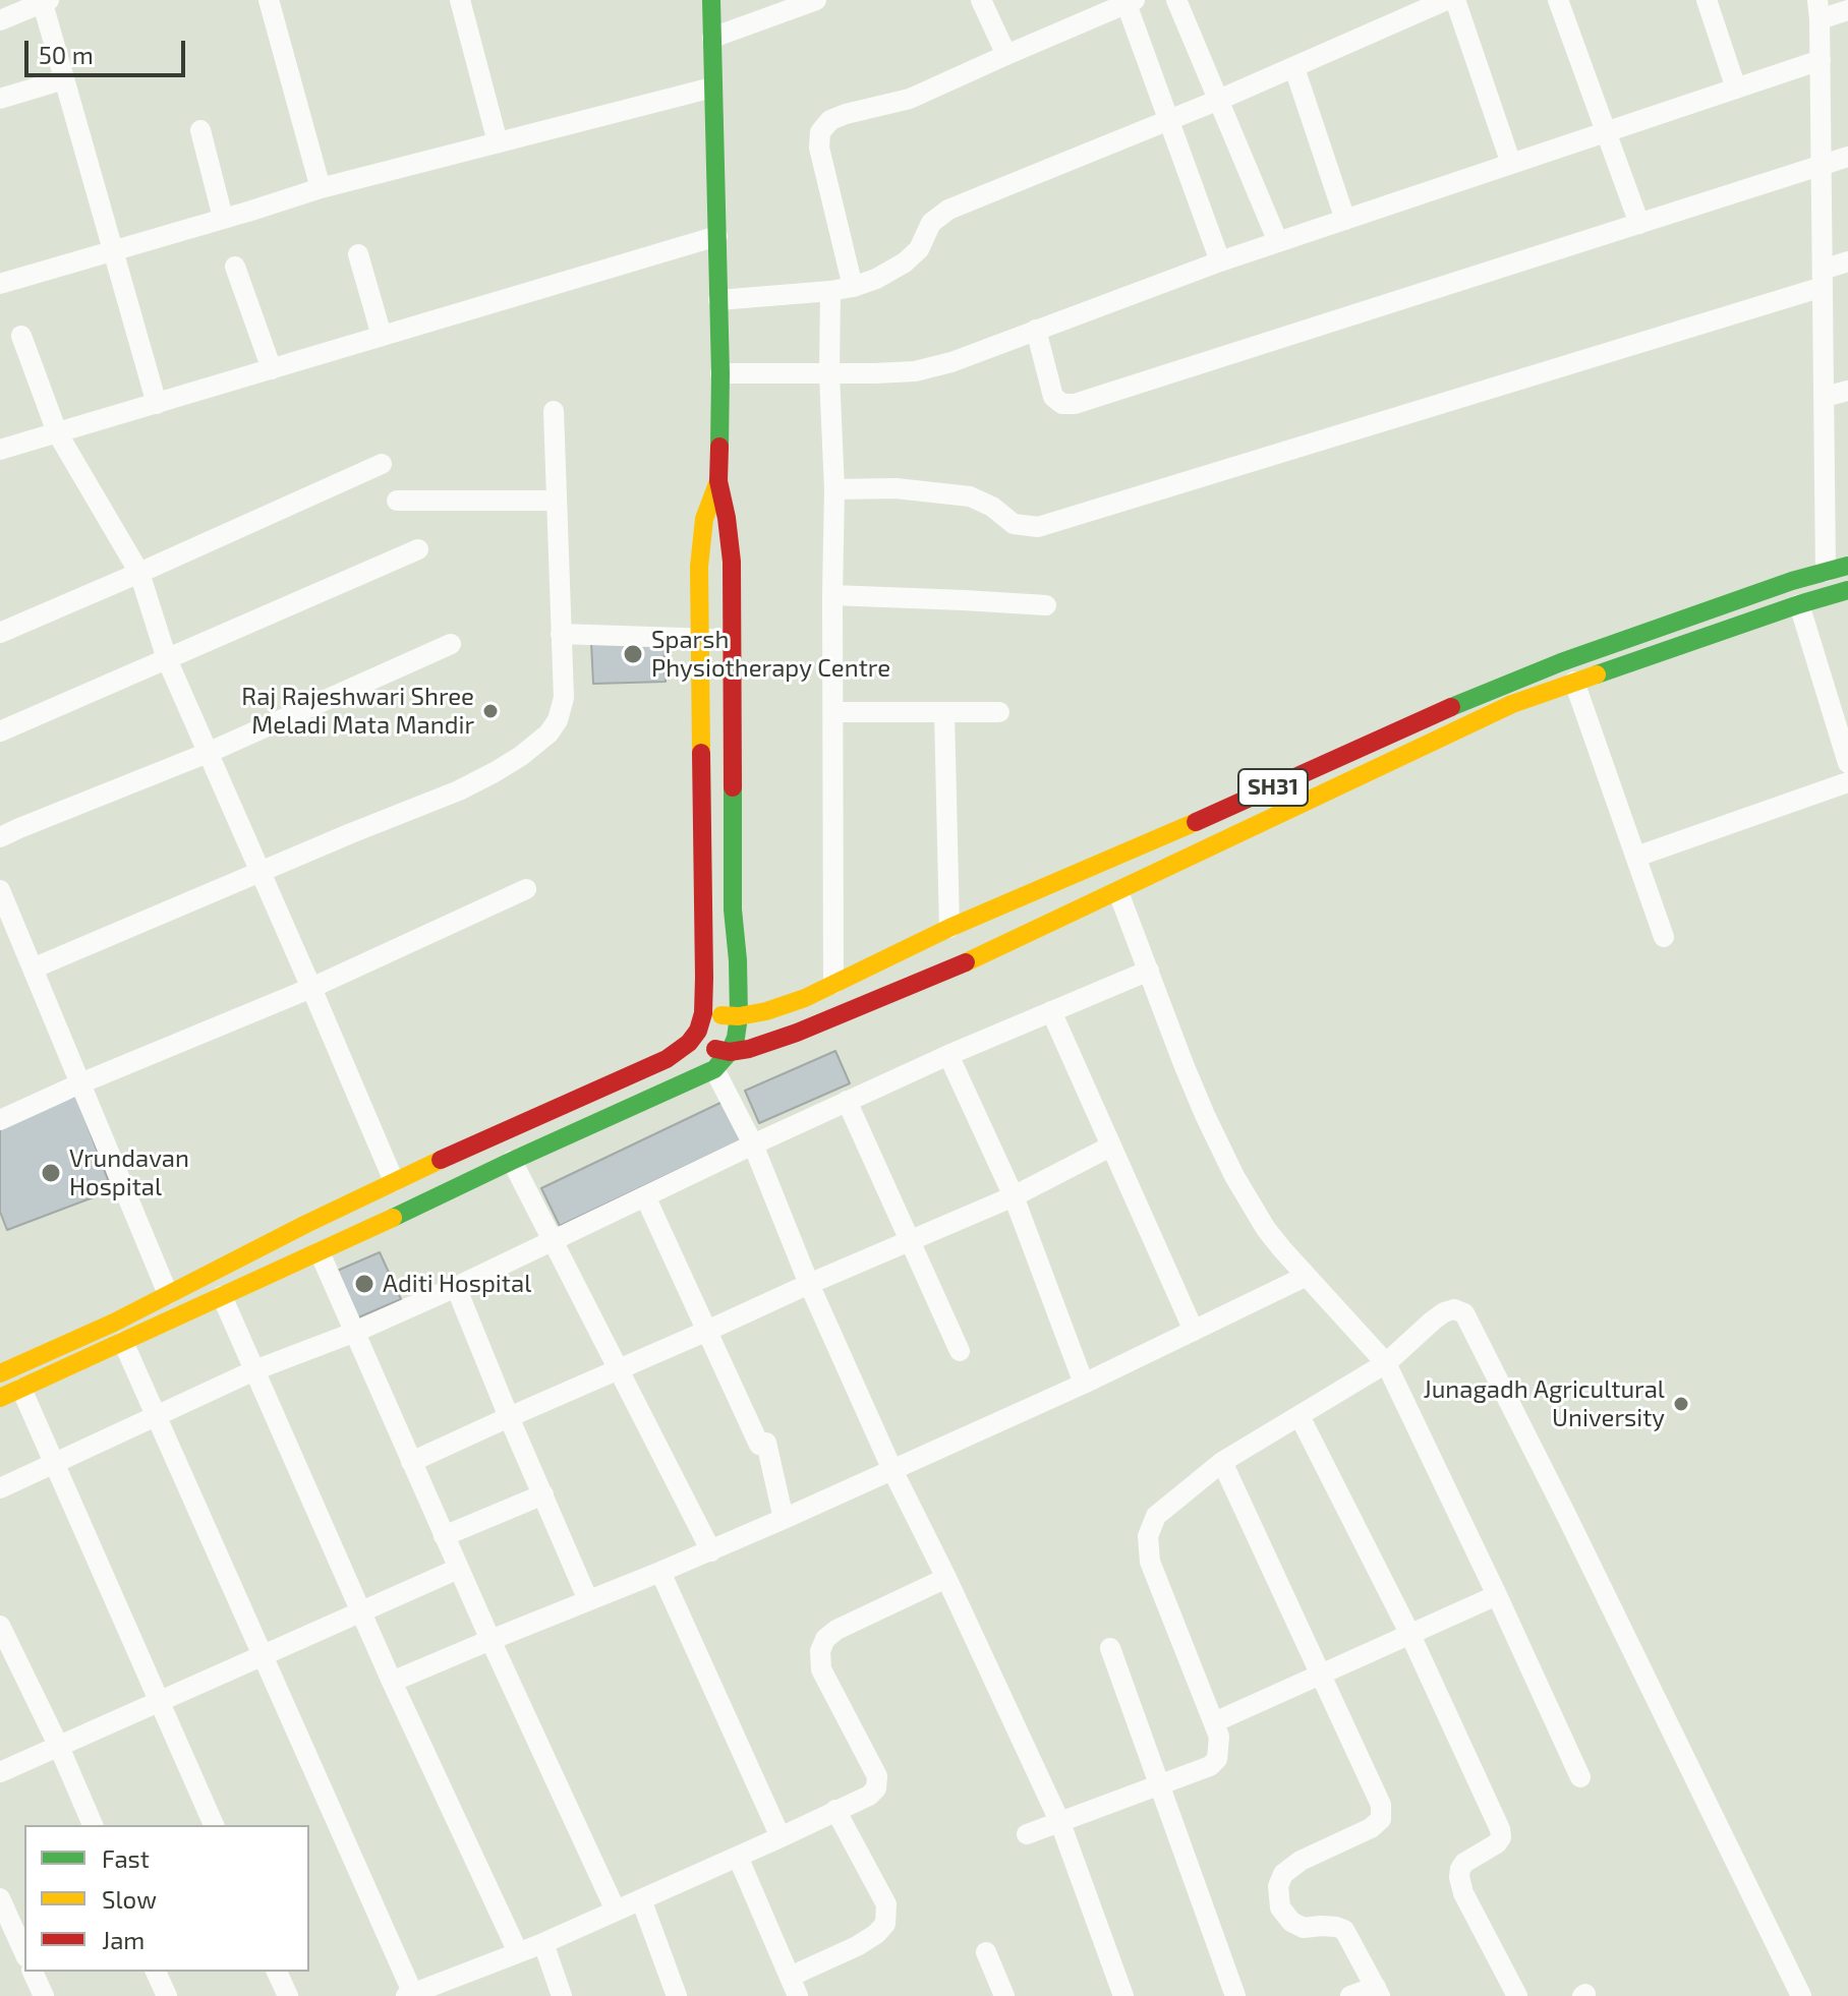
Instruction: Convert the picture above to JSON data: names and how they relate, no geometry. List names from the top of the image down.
{
  "streets": {
    "main road": ["SH31"]
  },
  "places": [
    "Sparsh Physiotherapy Centre",
    "Raj Rajeshwari Shree Meladi Mata Mandir",
    "Vrundavan Hospital",
    "Aditi Hospital",
    "Junagadh Agricultural University"
  ],
  "legend": ["Fast", "Slow", "Jam"],
  "scale_bar": "50 m"
}
